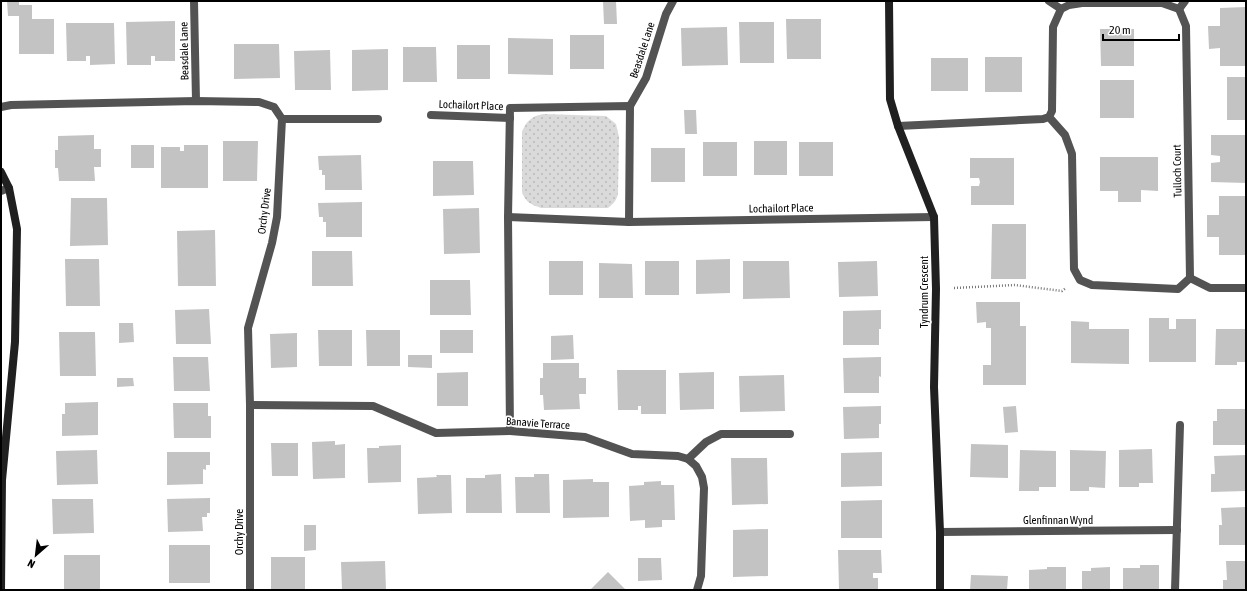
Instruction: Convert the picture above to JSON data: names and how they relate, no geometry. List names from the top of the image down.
{
  "streets": {
    "street": [
      "Beasdale Lane",
      "Lochailort Place",
      "Tulloch Court",
      "Orchy Drive",
      "Tyndrum Crescent",
      "Banavie Terrace",
      "Glenfinnan Wynd"
    ]
  },
  "crossings": [
    ["Beasdale Lane", "Lochailort Place"],
    ["Lochailort Place", "Tyndrum Crescent"],
    ["Lochailort Place", "Banavie Terrace"],
    ["Orchy Drive", "Banavie Terrace"],
    ["Tyndrum Crescent", "Glenfinnan Wynd"]
  ],
  "scale_bar": "20 m",
  "north": "bottom left"
}
